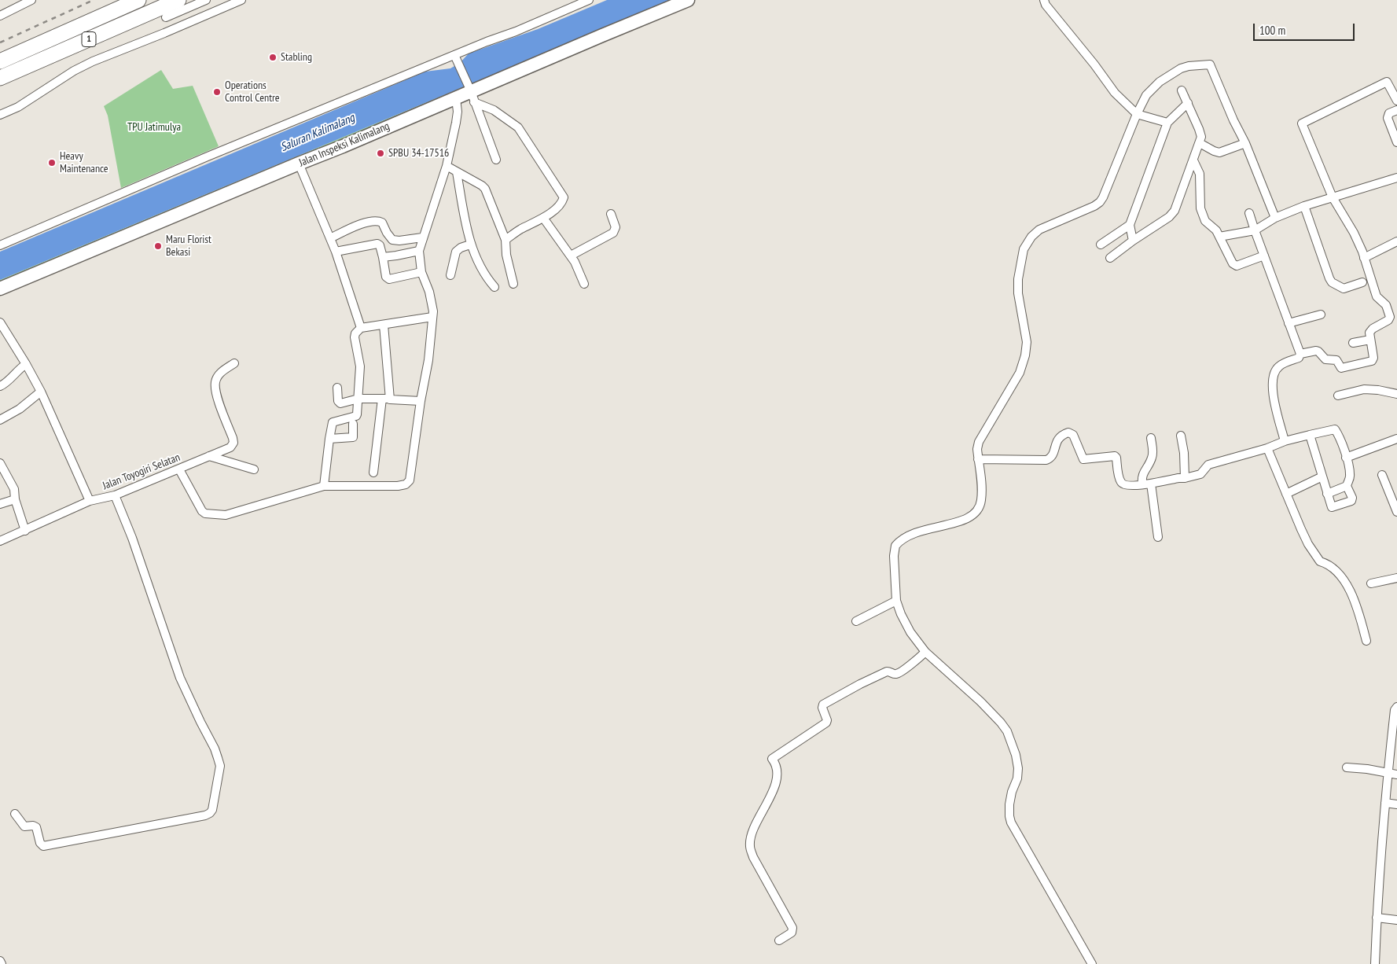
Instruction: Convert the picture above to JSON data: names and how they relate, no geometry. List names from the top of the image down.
{
  "streets": {
    "highway": ["1"],
    "main road": ["Jalan Inspeksi Kalimalang"],
    "street": ["Jalan Toyogiri Selatan"]
  },
  "water": ["Saluran Kalimalang"],
  "parks": ["TPU Jatimulya"],
  "places": [
    "Stabling",
    "Operations Control Centre",
    "SPBU 34-17516",
    "Heavy Maintenance",
    "Maru Florist Bekasi"
  ],
  "scale_bar": "100 m"
}
